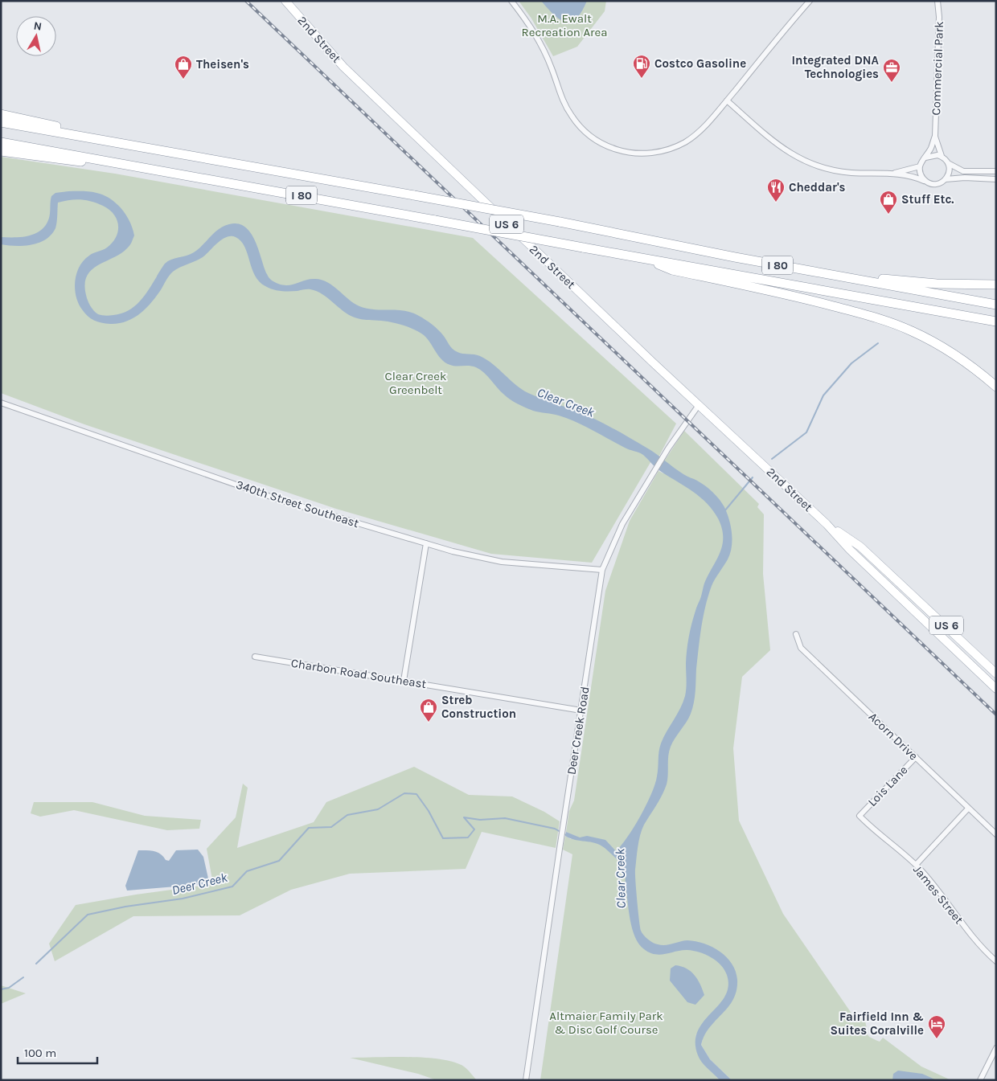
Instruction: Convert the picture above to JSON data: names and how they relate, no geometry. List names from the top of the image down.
{
  "streets": {
    "highway": ["I 80"],
    "main road": ["2nd Street", "US 6"],
    "street": [
      "Commercial Park",
      "340th Street Southeast",
      "Charbon Road Southeast",
      "Deer Creek Road",
      "Acorn Drive",
      "Lois Lane",
      "James Street"
    ]
  },
  "crossings": [
    ["2nd Street", "Deer Creek Road"],
    ["340th Street Southeast", "Deer Creek Road"],
    ["Charbon Road Southeast", "Deer Creek Road"],
    ["Acorn Drive", "Lois Lane"],
    ["Lois Lane", "James Street"]
  ],
  "water": ["Clear Creek", "Deer Creek"],
  "parks": ["M.A. Ewalt Recreation Area", "Clear Creek Greenbelt", "Altmaier Family Park & Disc Golf Course"],
  "places": {
    "fuel station": ["Costco Gasoline"],
    "shop": ["Theisen's", "Stuff Etc.", "Streb Construction"],
    "office": ["Integrated DNA Technologies"],
    "restaurant": ["Cheddar's"],
    "hotel": ["Fairfield Inn & Suites Coralville"]
  },
  "scale_bar": "100 m",
  "north": "top"
}
